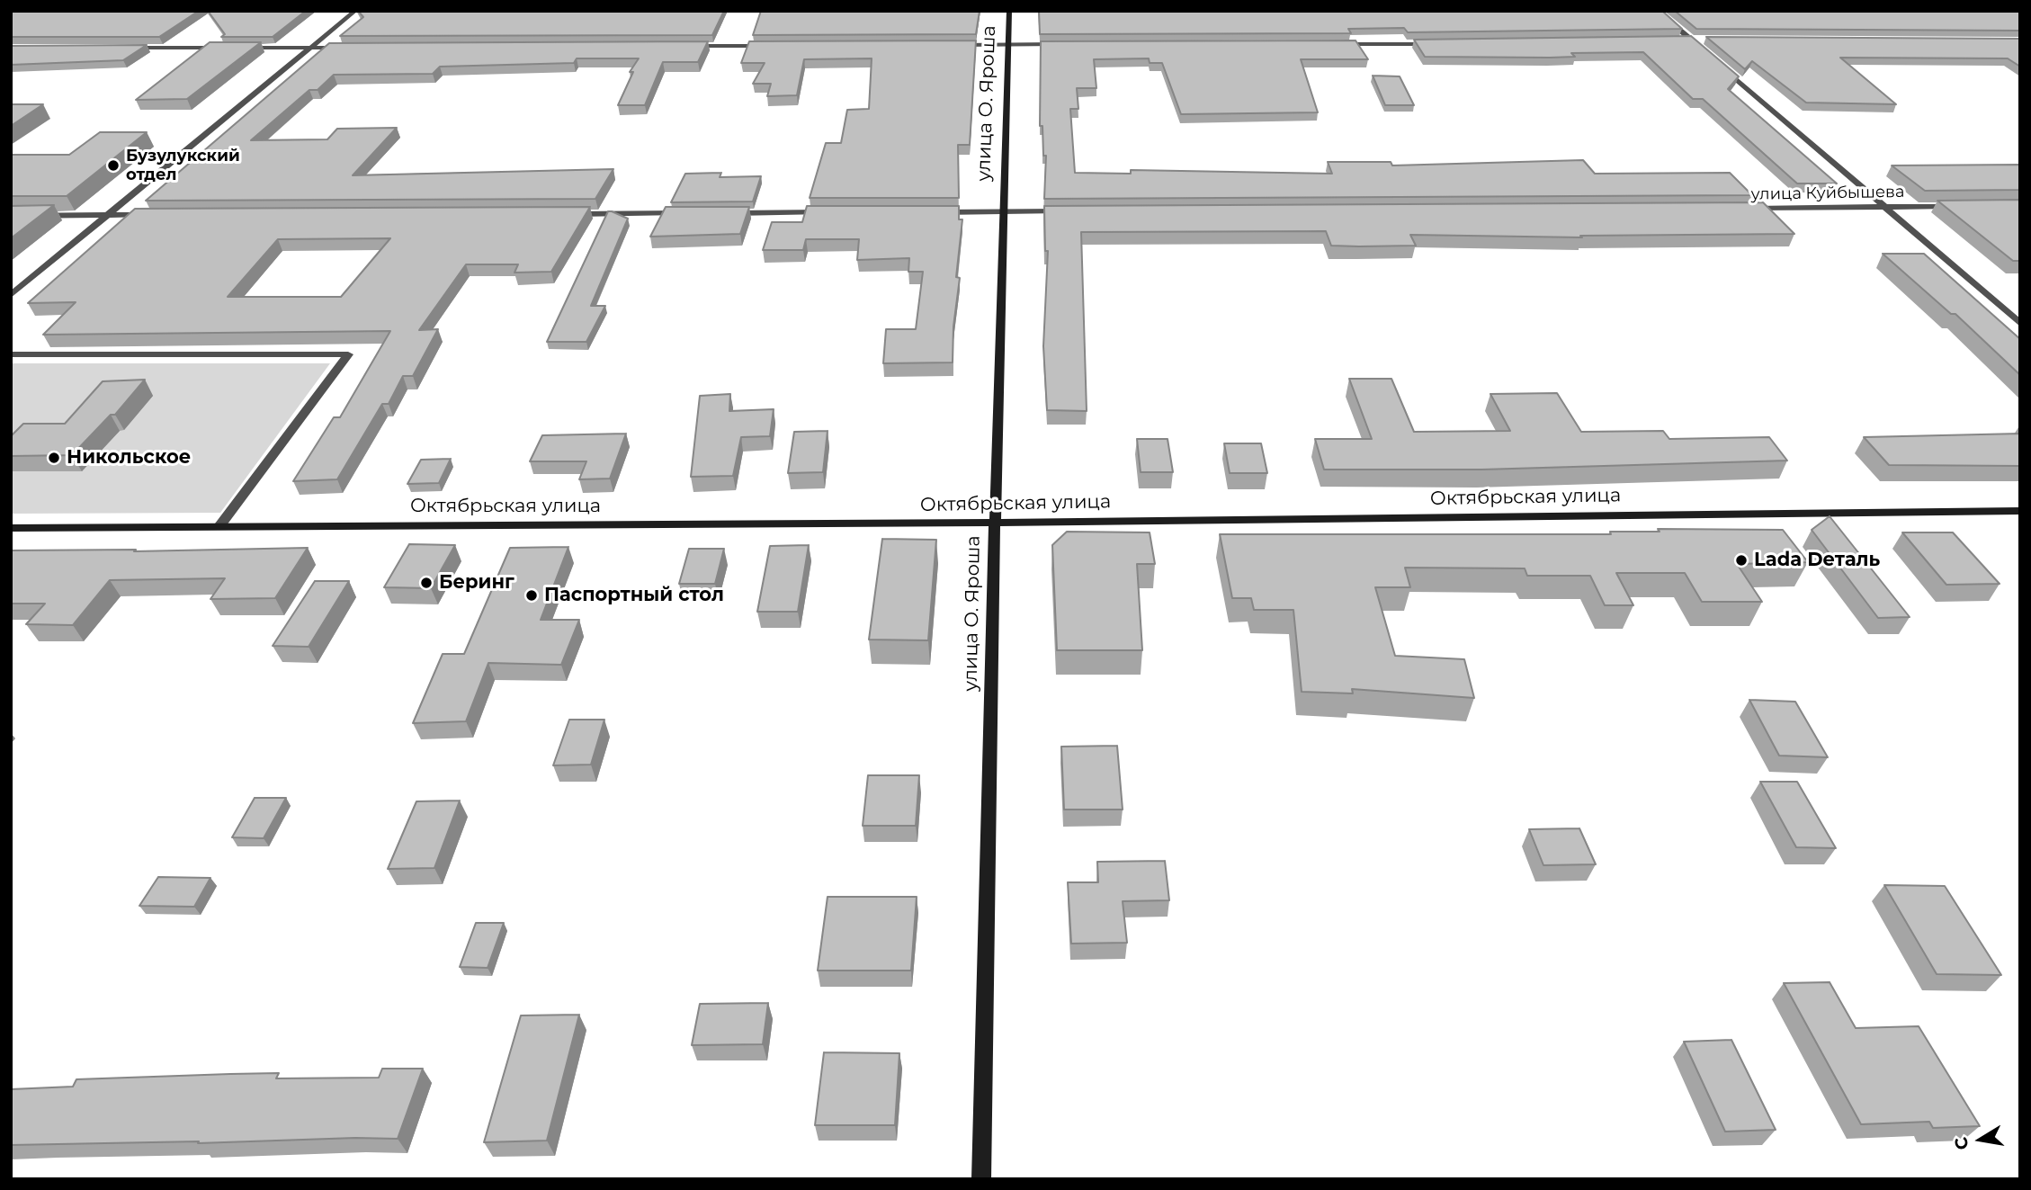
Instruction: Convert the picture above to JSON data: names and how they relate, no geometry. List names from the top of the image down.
{
  "streets": {
    "main road": ["улица О. Яроша", "Октябрьская улица"],
    "street": ["улица Куйбышева"]
  },
  "crossings": [
    ["улица О. Яроша", "Октябрьская улица"]
  ],
  "places": [
    "Бузулукский отдел",
    "Никольское",
    "Lada Dеталь",
    "Беринг",
    "Паспортный стол"
  ],
  "north": "left"
}
